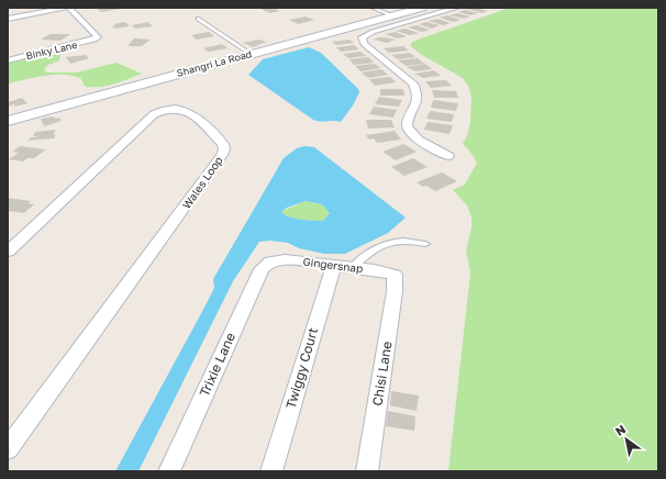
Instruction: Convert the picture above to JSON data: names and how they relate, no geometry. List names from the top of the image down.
{
  "streets": {
    "street": [
      "Binky Lane",
      "Shangri La Road",
      "Wales Loop",
      "Gingersnap",
      "Trixie Lane",
      "Twiggy Court",
      "Chisi Lane"
    ]
  },
  "crossings": [
    ["Gingersnap", "Trixie Lane"],
    ["Gingersnap", "Twiggy Court"],
    ["Gingersnap", "Chisi Lane"]
  ],
  "north": "top left"
}
